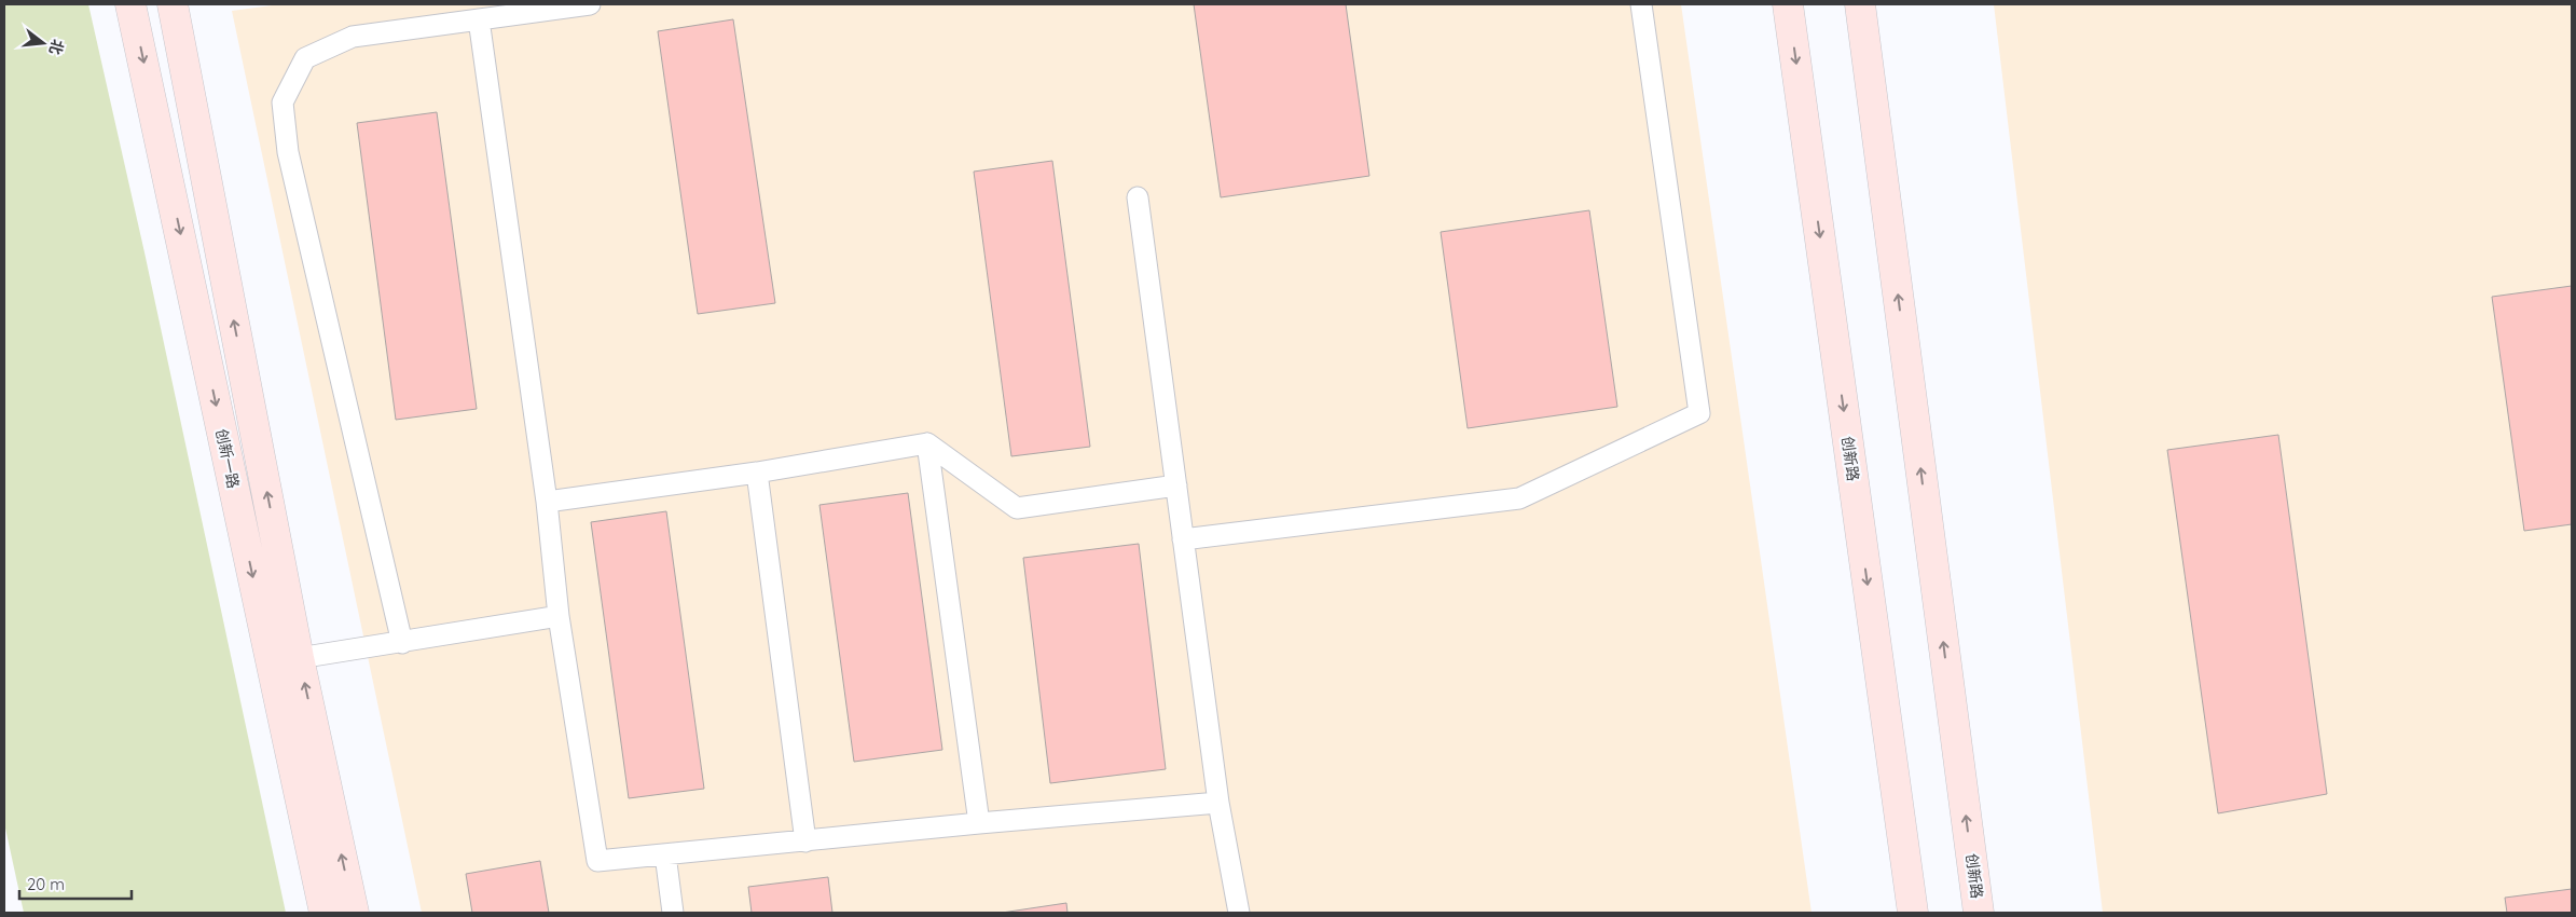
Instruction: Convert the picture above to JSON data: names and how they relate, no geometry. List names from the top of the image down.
{
  "streets": {
    "main road": ["创新一路", "创新路"]
  },
  "scale_bar": "20 m",
  "north": "right"
}
